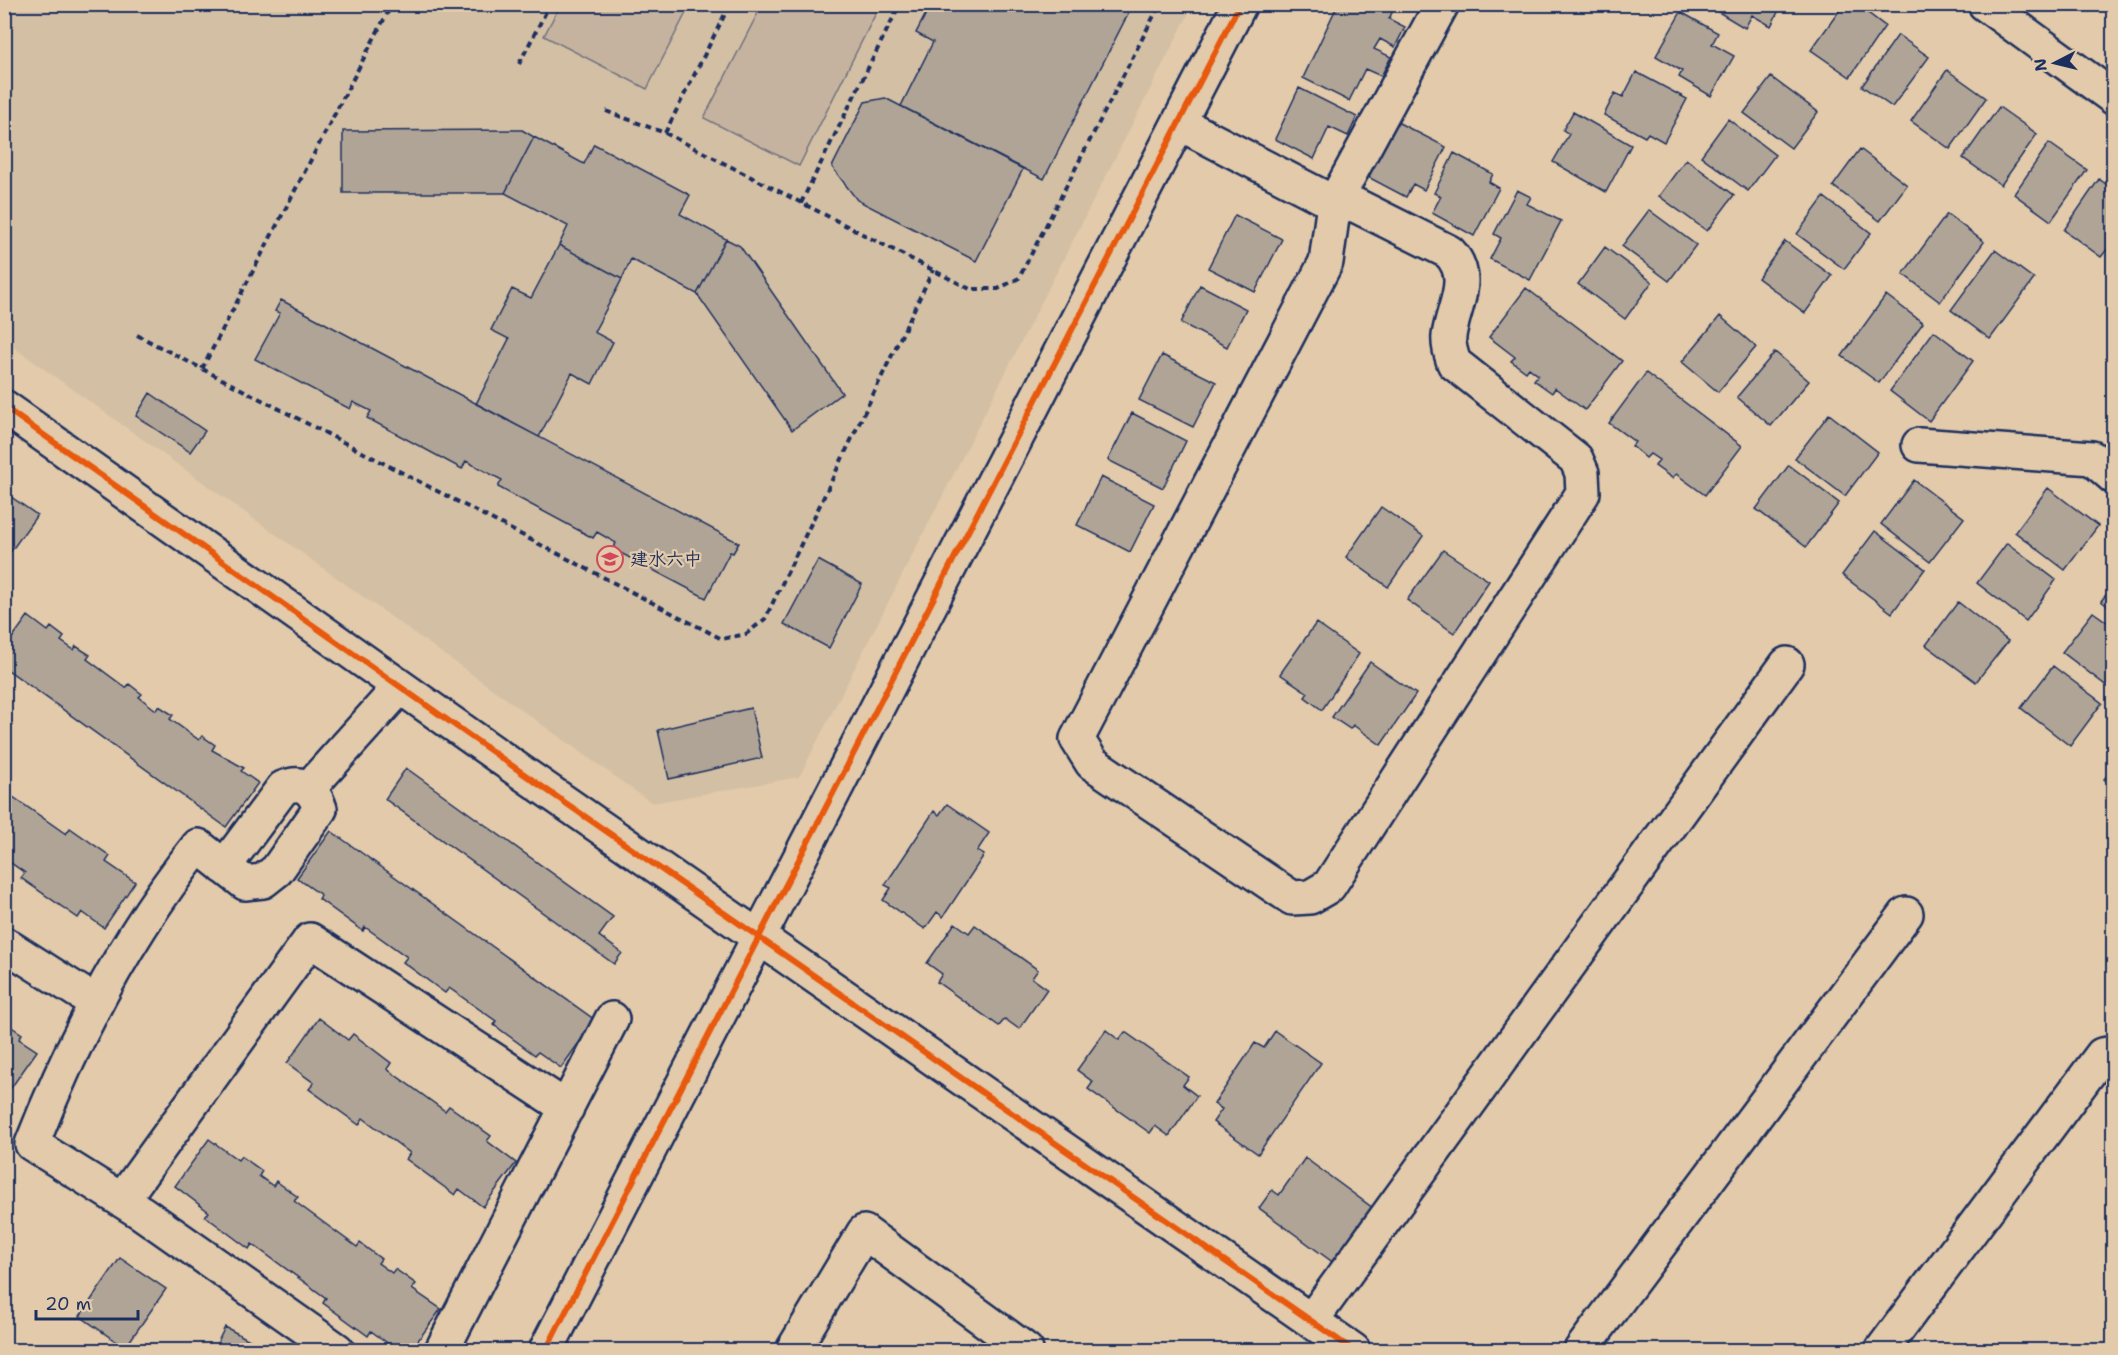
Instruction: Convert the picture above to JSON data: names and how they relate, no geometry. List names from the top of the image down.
{
  "places": {
    "school or university": ["建水六中"]
  },
  "scale_bar": "20 m",
  "north": "left"
}
